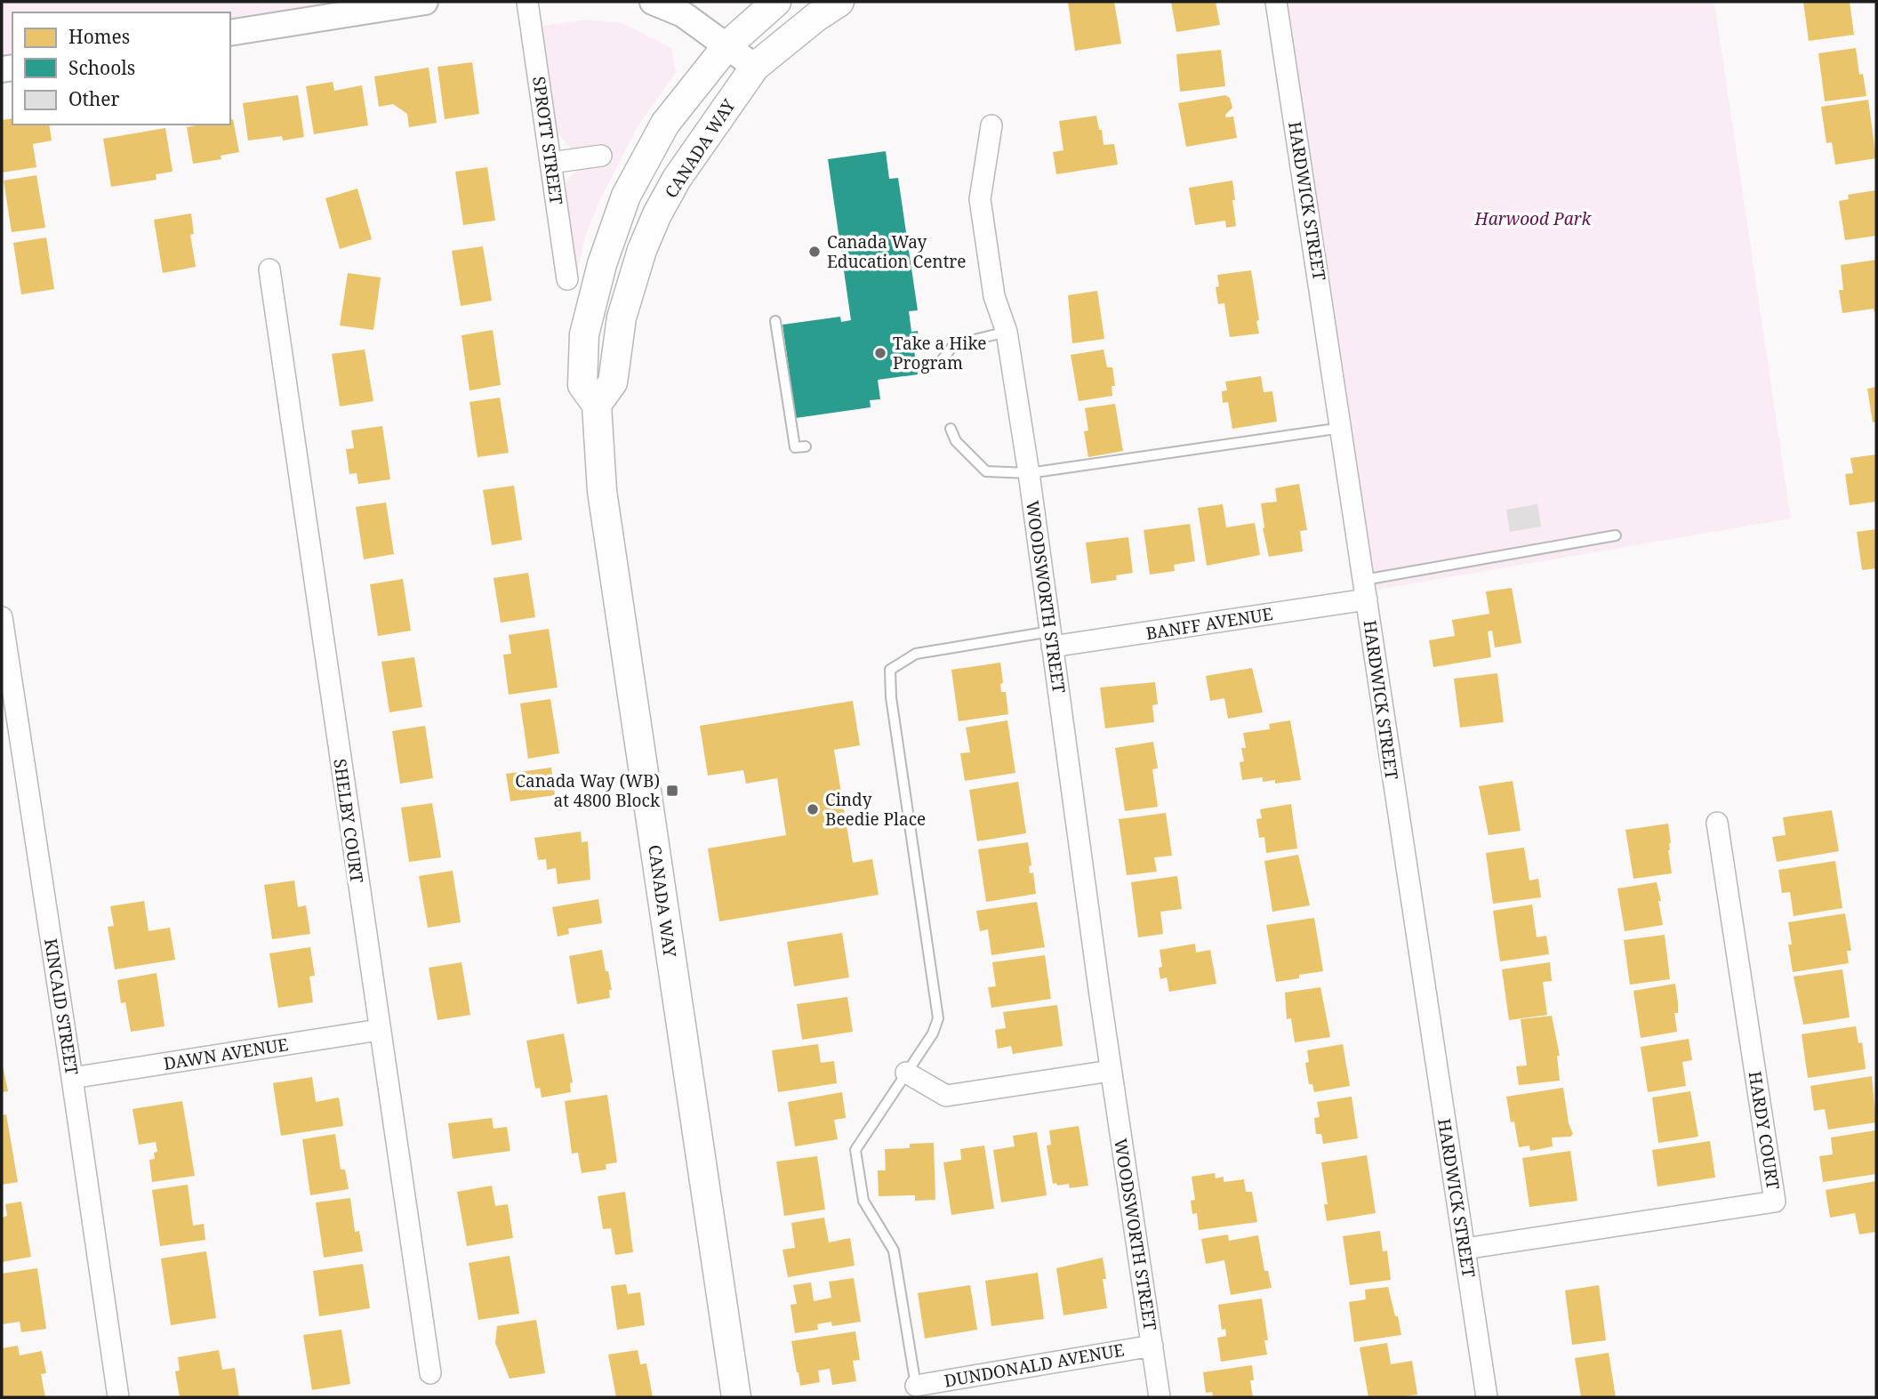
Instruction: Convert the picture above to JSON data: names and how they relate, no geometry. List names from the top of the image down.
{
  "streets": {
    "main road": ["CANADA WAY"],
    "street": [
      "SPROTT STREET",
      "HARDWICK STREET",
      "WOODSWORTH STREET",
      "BANFF AVENUE",
      "SHELBY COURT",
      "KINCAID STREET",
      "DAWN AVENUE",
      "HARDY COURT",
      "DUNDONALD AVENUE"
    ]
  },
  "crossings": [
    ["HARDWICK STREET", "BANFF AVENUE"],
    ["HARDWICK STREET", "HARDY COURT"],
    ["WOODSWORTH STREET", "BANFF AVENUE"],
    ["WOODSWORTH STREET", "DUNDONALD AVENUE"],
    ["SHELBY COURT", "DAWN AVENUE"],
    ["KINCAID STREET", "DAWN AVENUE"]
  ],
  "parks": ["Harwood Park"],
  "places": {
    "other": ["Canada Way Education Centre", "Take a Hike Program", "Cindy Beedie Place"],
    "transit": ["Canada Way (WB) at 4800 Block"]
  },
  "legend": ["Homes", "Schools", "Other"]
}
